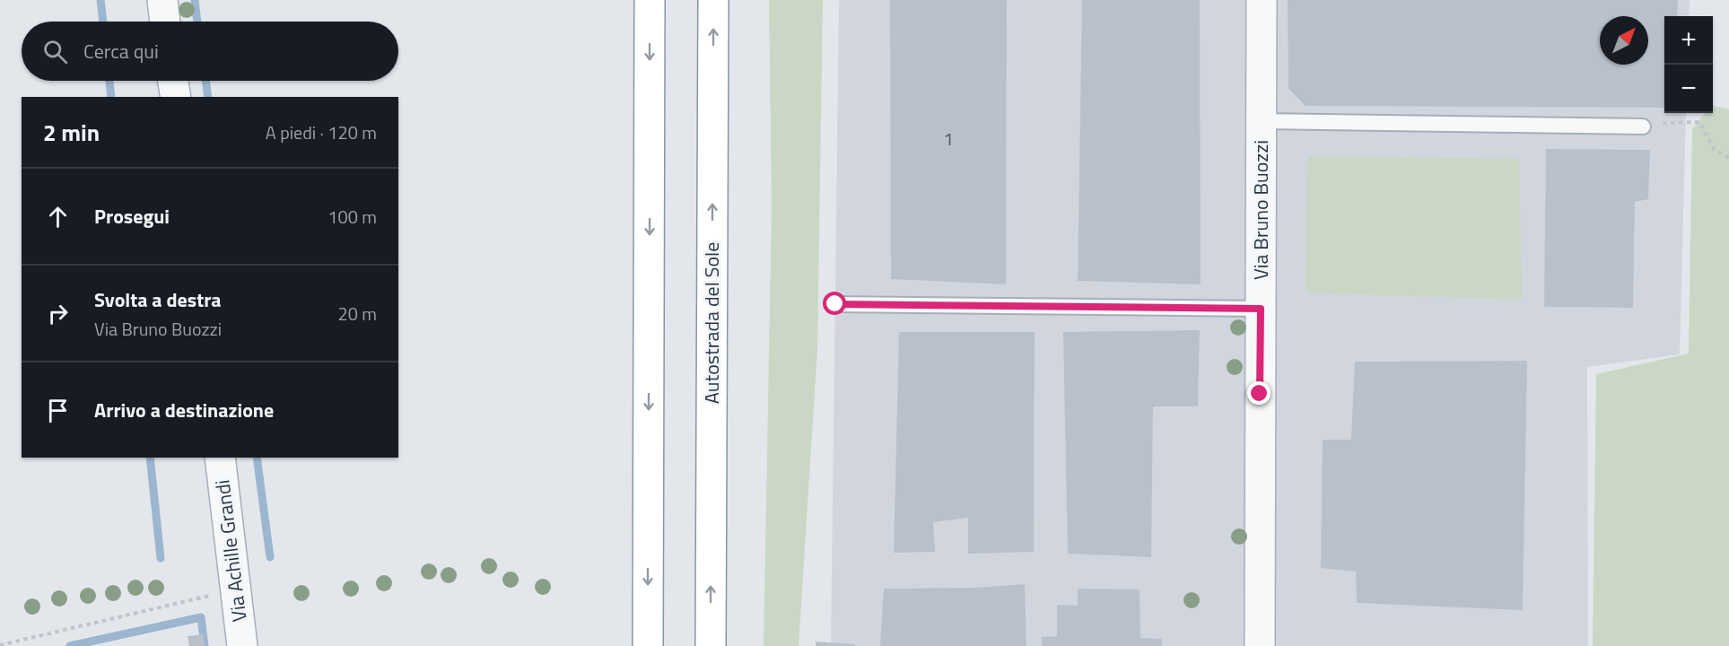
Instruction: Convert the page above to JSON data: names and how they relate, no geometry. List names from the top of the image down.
{
  "streets": {
    "highway": ["Autostrada del Sole"],
    "street": ["Via Bruno Buozzi", "Via Achille Grandi"]
  },
  "house_numbers": ["1"],
  "north": "top right",
  "page": {
    "map_buttons": ["+", "−"],
    "search": "Cerca qui",
    "heading": ["2 min", "A piedi · 120 m"],
    "list": [
      ["Prosegui", "100 m"],
      ["Svolta a destra", "Via Bruno Buozzi", "20 m"],
      "Arrivo a destinazione"
    ]
  }
}
